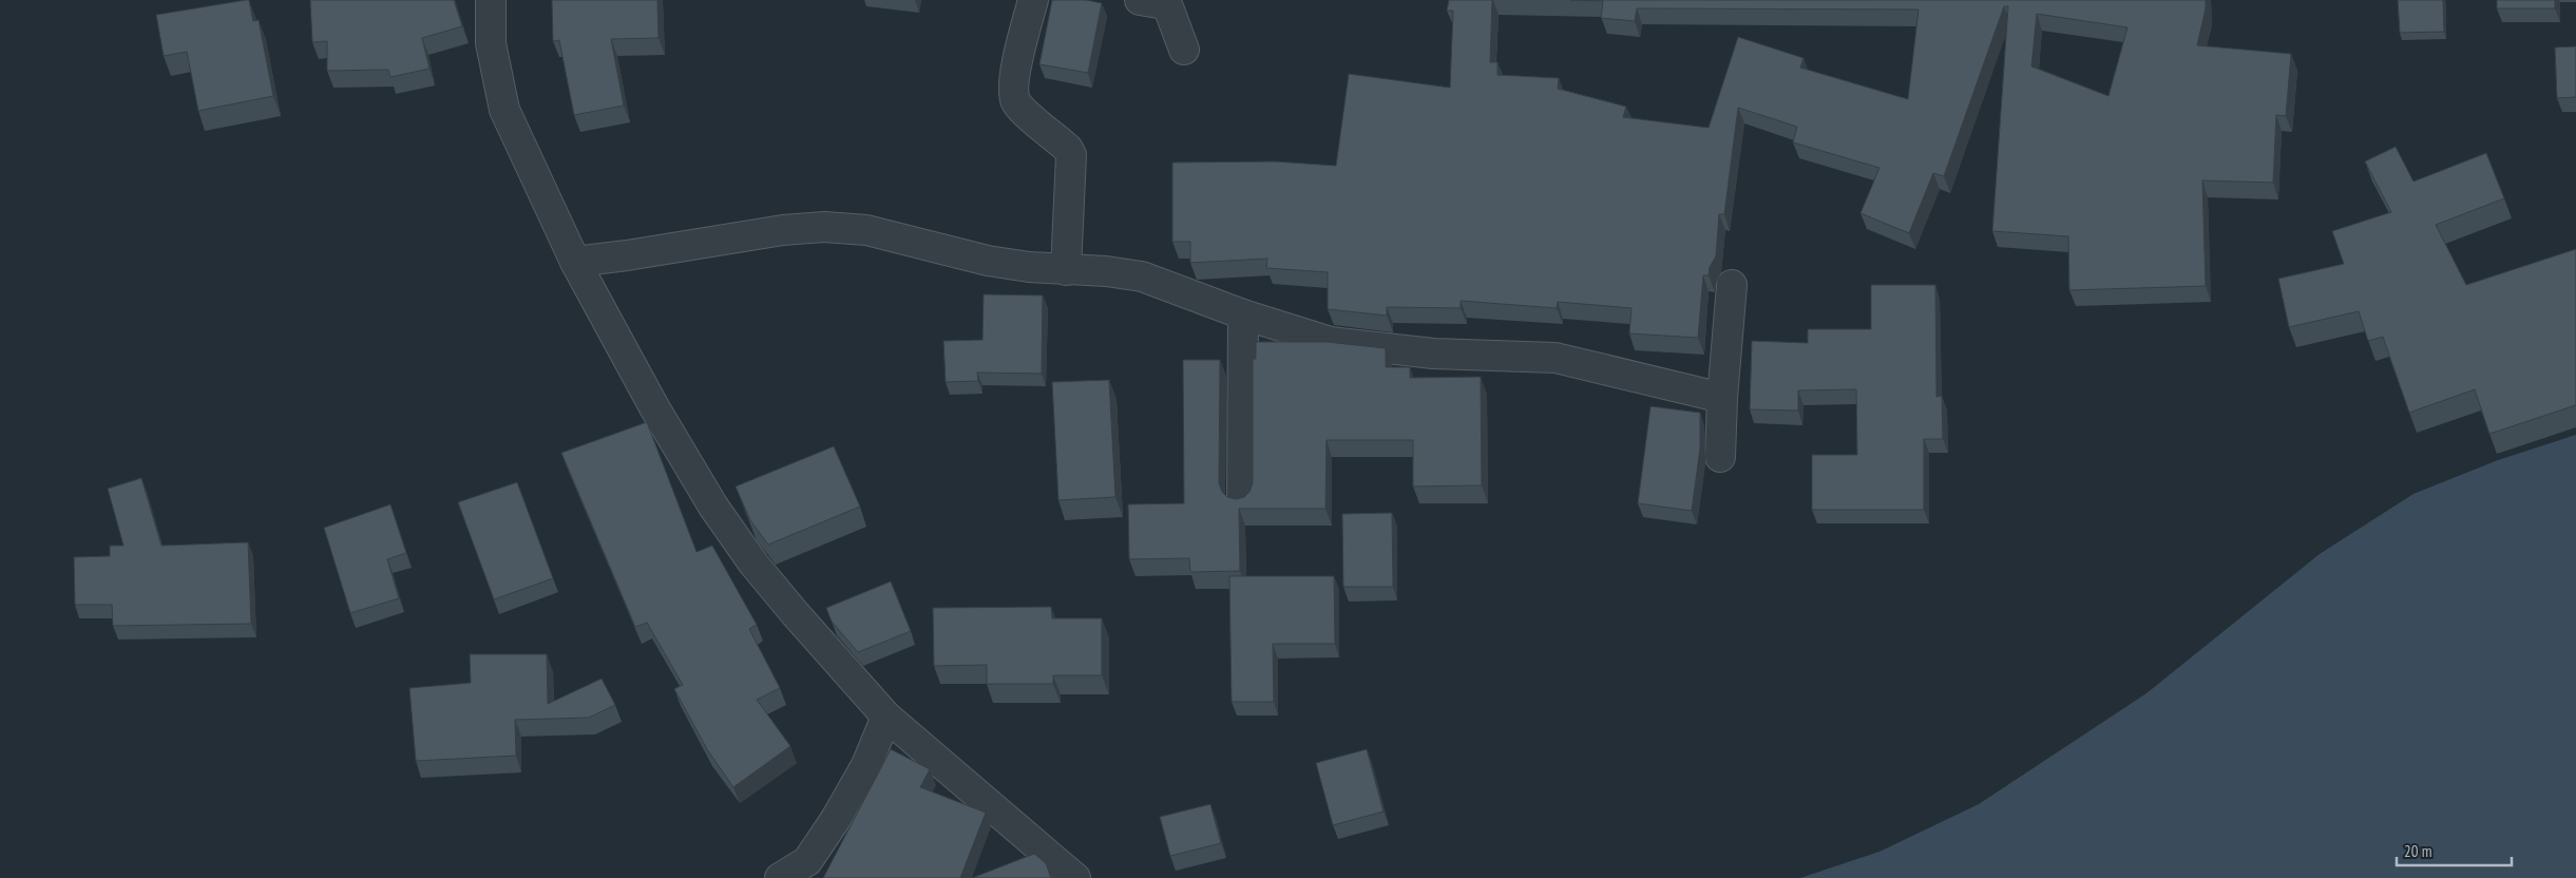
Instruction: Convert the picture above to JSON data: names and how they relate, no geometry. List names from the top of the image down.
{
  "scale_bar": "20 m"
}
